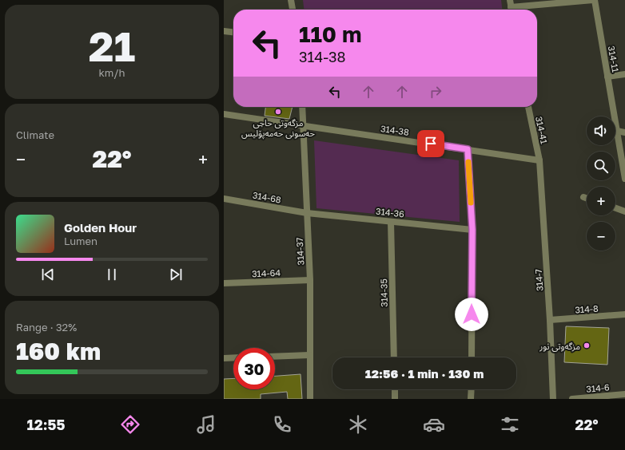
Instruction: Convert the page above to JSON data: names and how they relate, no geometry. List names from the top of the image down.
{
  "streets": {
    "street": [
      "314-11",
      "314-38",
      "314-41",
      "314-68",
      "314-36",
      "314-37",
      "314-64",
      "314-7",
      "314-35",
      "314-8",
      "314-6"
    ]
  },
  "crossings": [
    ["314-38", "314-41"],
    ["314-38", "314-37"],
    ["314-38", "314-7"],
    ["314-41", "314-7"],
    ["314-68", "314-36"],
    ["314-68", "314-37"],
    ["314-36", "314-37"],
    ["314-36", "314-35"],
    ["314-37", "314-64"],
    ["314-7", "314-8"]
  ],
  "places": ["مزگەوتی حاجی حەسونی حەمەپۆلیس", "مزگەوتی نور"],
  "page": {
    "tile": [
      ["21", "km/h"],
      "Climate",
      ["Range · 32%", "160 km"]
    ],
    "turn": ["110 m", "314-38"],
    "map_buttons": ["+", "−"],
    "heat": ["−", "22°", "+"],
    "song": ["Golden Hour", "Lumen"],
    "limit": "30",
    "trip": "12:56 · 1 min · 130 m",
    "tabs": ["12:55", "22°"]
  }
}
